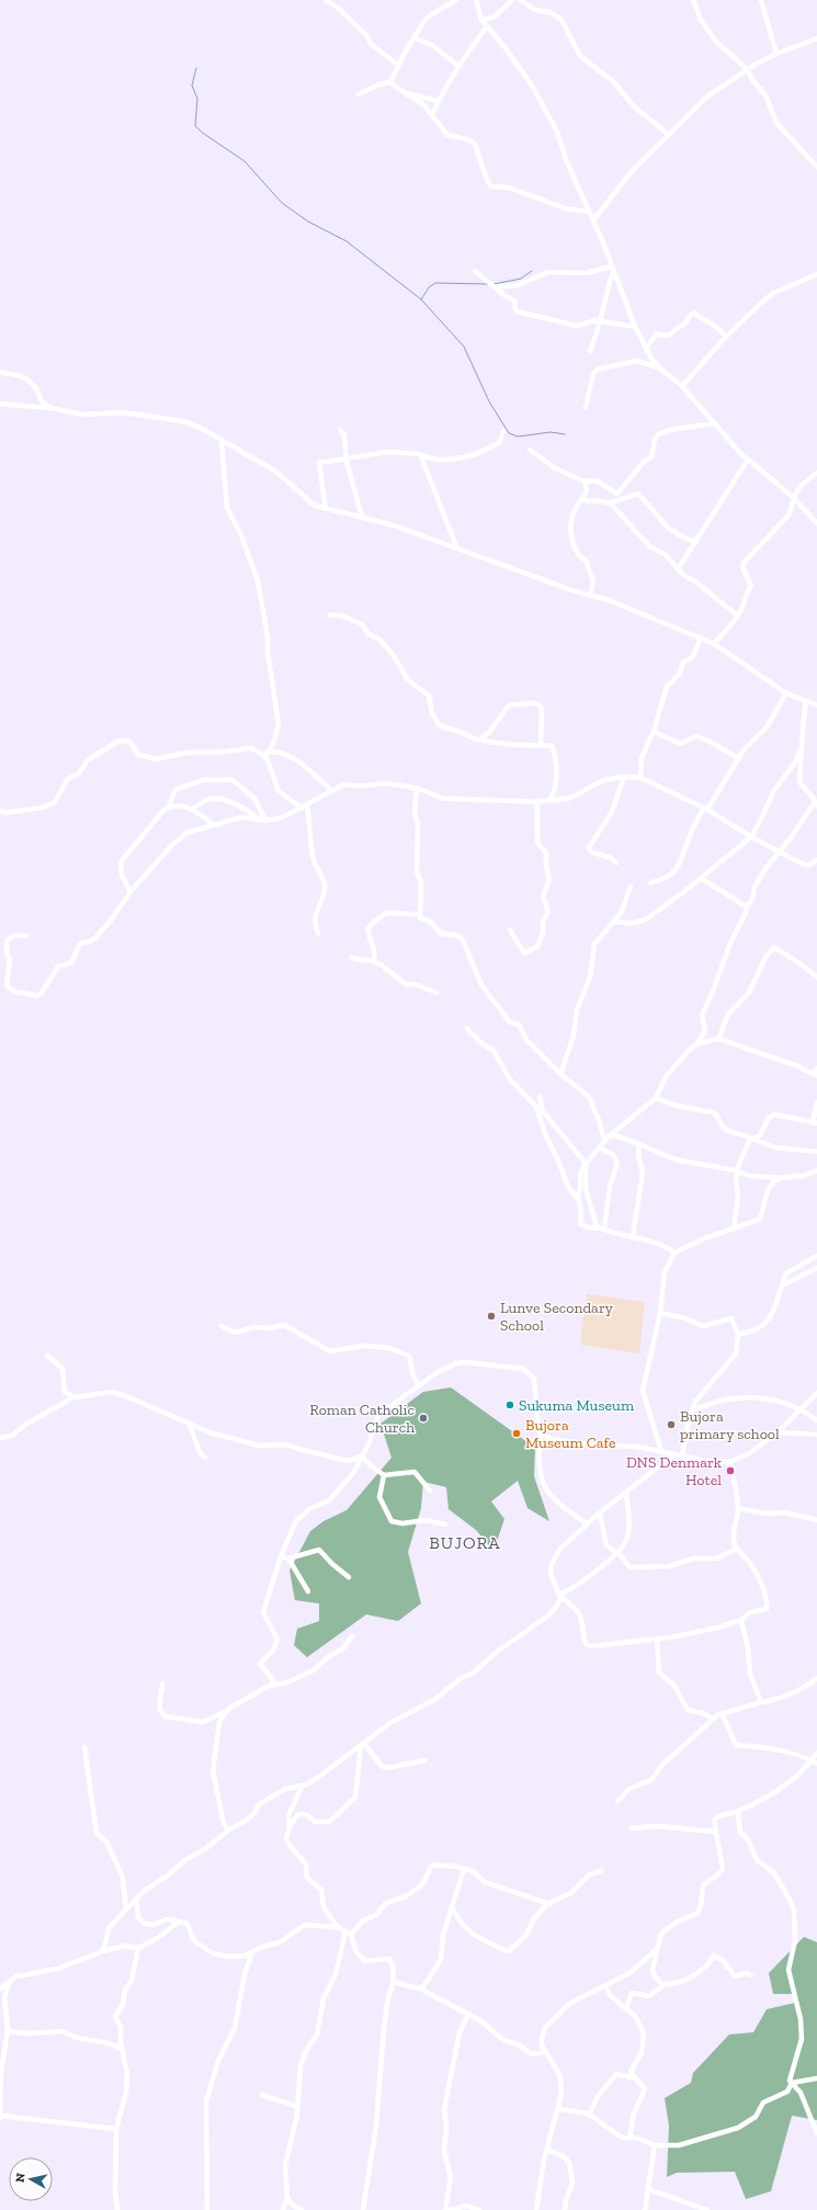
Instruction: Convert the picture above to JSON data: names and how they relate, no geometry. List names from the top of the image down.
{
  "districts": ["BUJORA"],
  "places": [
    "Lunve Secondary School",
    "Sukuma Museum",
    "Roman Catholic Church",
    "Bujora primary school",
    "Bujora Museum Cafe",
    "DNS Denmark Hotel"
  ],
  "north": "left"
}
